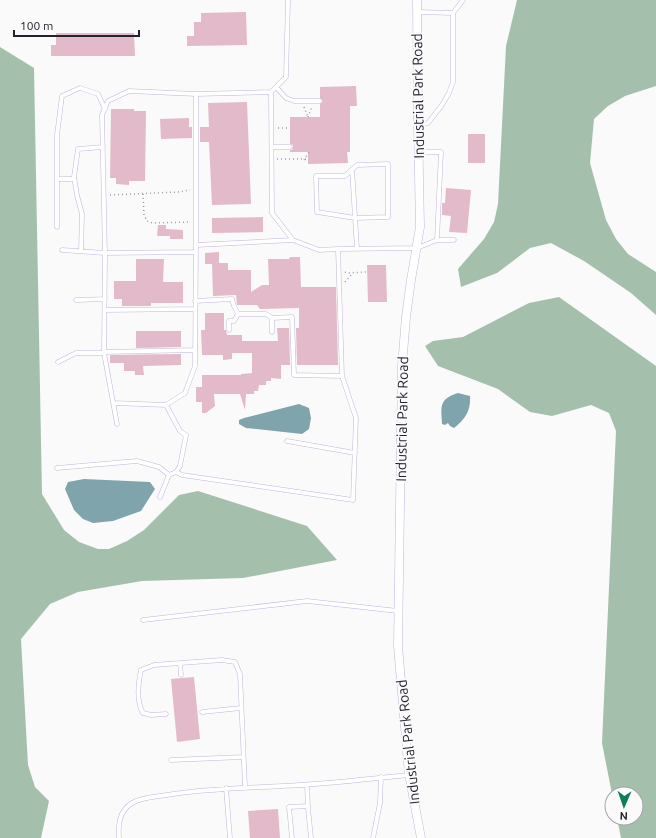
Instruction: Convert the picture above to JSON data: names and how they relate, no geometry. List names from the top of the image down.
{
  "streets": {
    "street": ["Industrial Park Road"]
  },
  "scale_bar": "100 m",
  "north": "bottom"
}
